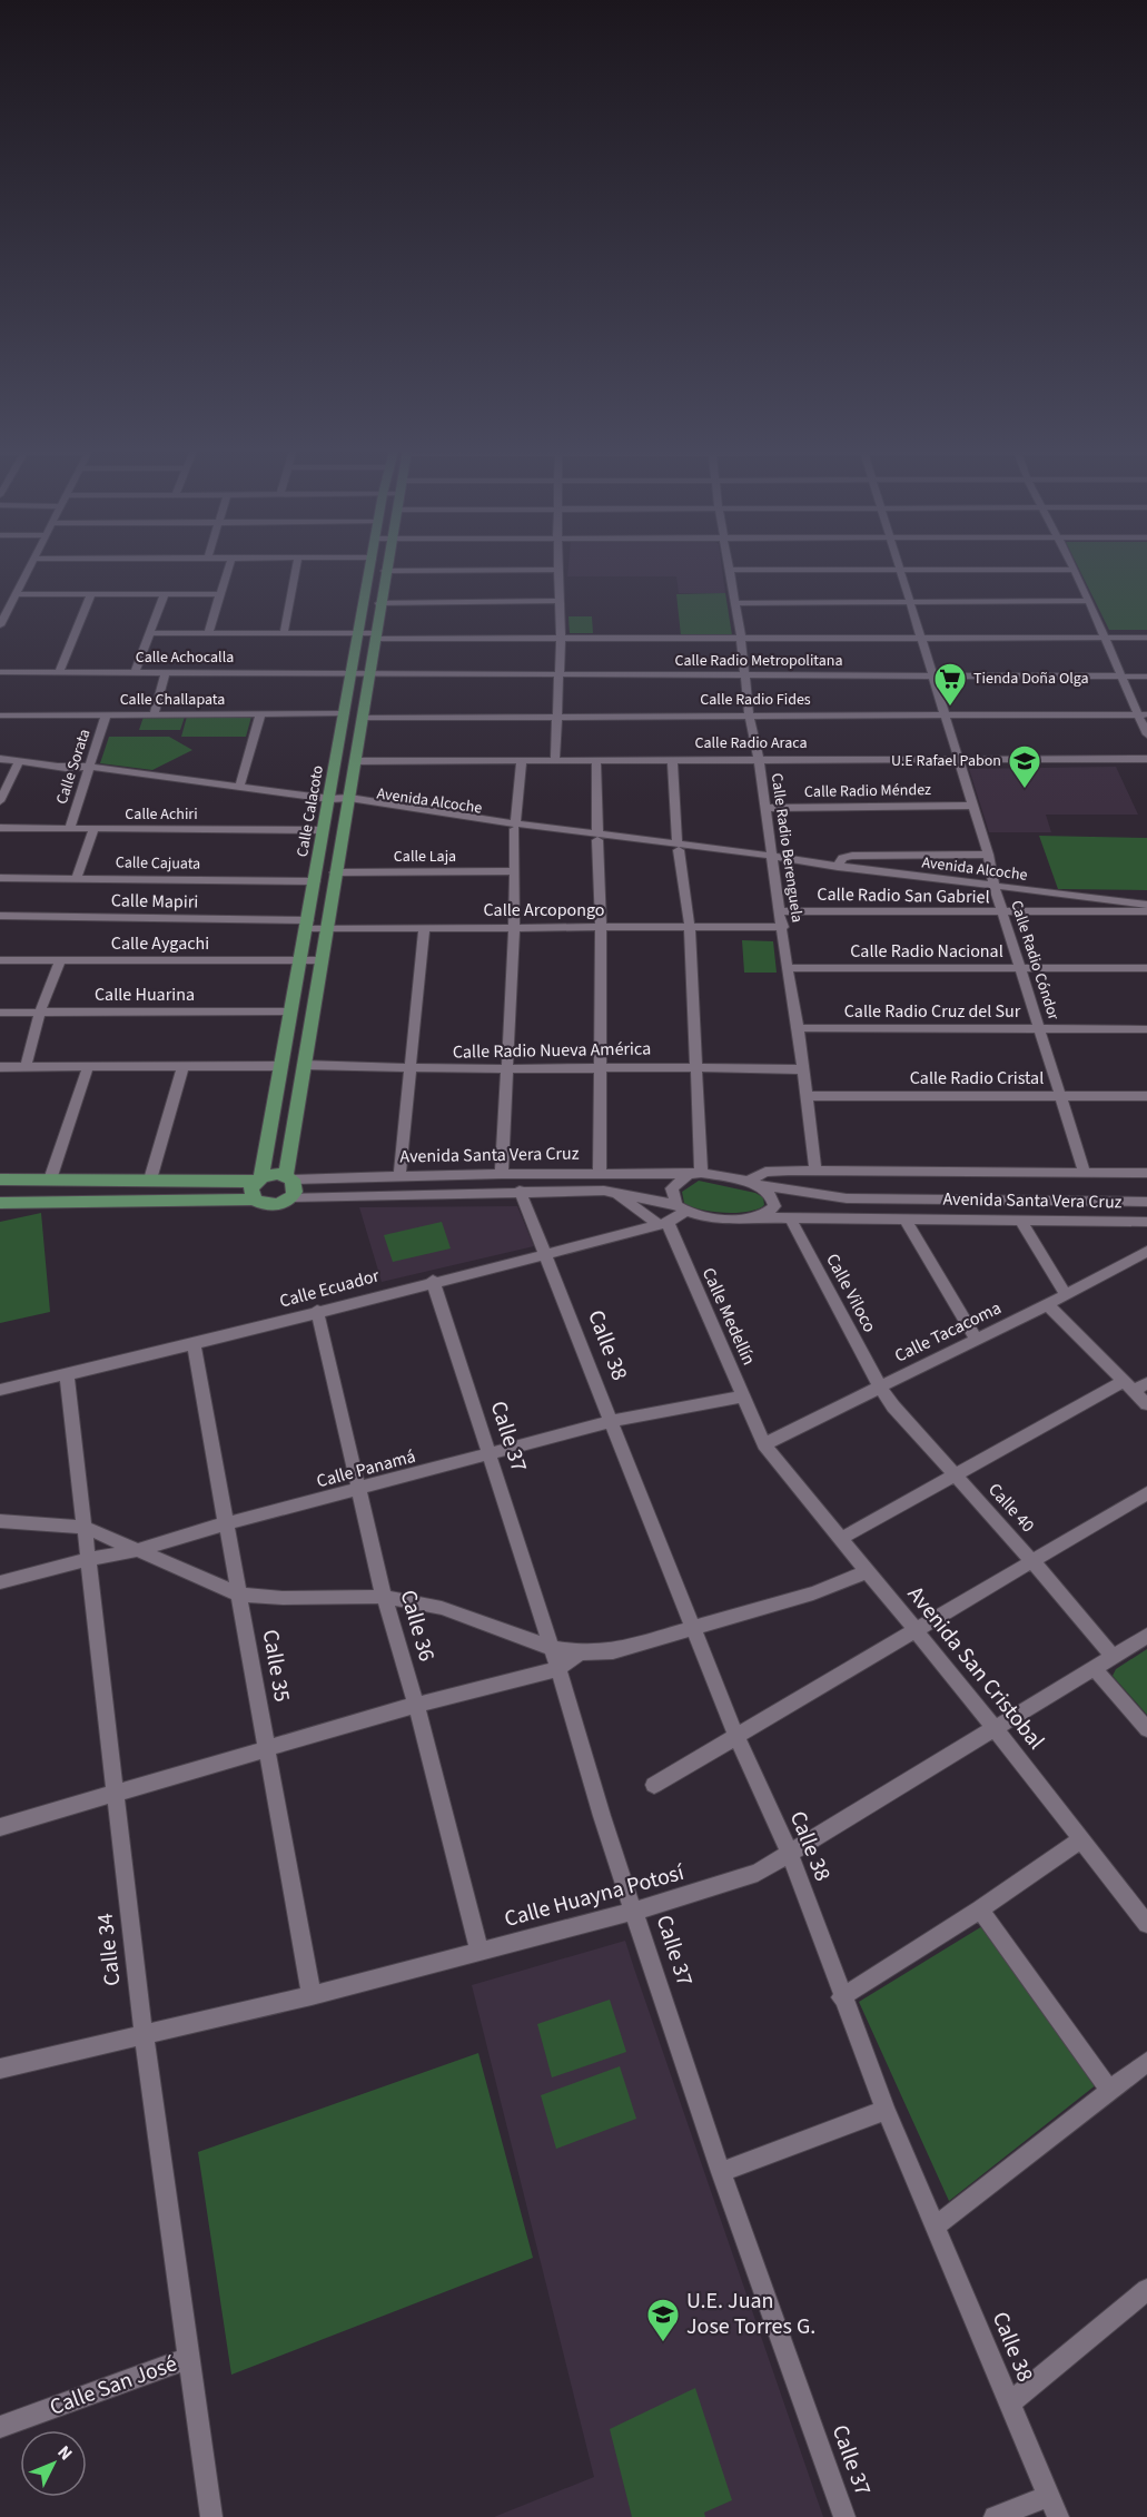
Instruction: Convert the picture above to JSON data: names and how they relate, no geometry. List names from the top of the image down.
{
  "streets": {
    "main road": ["Calle Calacoto"],
    "street": [
      "Calle Achocalla",
      "Calle Radio Metropolitana",
      "Calle Challapata",
      "Calle Radio Fides",
      "Calle Radio Araca",
      "Calle Sorata",
      "Calle Radio Méndez",
      "Avenida Alcoche",
      "Calle Achiri",
      "Calle Radio Berenguela",
      "Calle Laja",
      "Calle Cajuata",
      "Calle Radio San Gabriel",
      "Calle Mapiri",
      "Calle Arcopongo",
      "Calle Aygachi",
      "Calle Radio Nacional",
      "Calle Radio Cóndor",
      "Calle Huarina",
      "Calle Radio Cruz del Sur",
      "Calle Radio Nueva América",
      "Calle Radio Cristal",
      "Avenida Santa Vera Cruz",
      "Calle Ecuador",
      "Calle Viloco",
      "Calle Medellín",
      "Calle Tacacoma",
      "Calle 38",
      "Calle 37",
      "Calle Panamá",
      "Calle 40",
      "Calle 36",
      "Calle 35",
      "Avenida San Cristobal",
      "Calle Huayna Potosí",
      "Calle 34",
      "Calle San José"
    ]
  },
  "crossings": [
    ["Calle Achocalla", "Calle Radio Metropolitana"],
    ["Calle Achocalla", "Calle Calacoto"],
    ["Calle Radio Metropolitana", "Calle Calacoto"],
    ["Calle Radio Metropolitana", "Calle Radio Berenguela"],
    ["Calle Radio Metropolitana", "Calle Radio Cóndor"],
    ["Calle Challapata", "Calle Sorata"],
    ["Calle Challapata", "Calle Calacoto"],
    ["Calle Radio Fides", "Calle Calacoto"],
    ["Calle Radio Fides", "Calle Radio Berenguela"],
    ["Calle Radio Fides", "Calle Radio Cóndor"],
    ["Calle Radio Araca", "Calle Calacoto"],
    ["Calle Radio Araca", "Calle Radio Berenguela"],
    ["Calle Radio Araca", "Calle Radio Cóndor"],
    ["Calle Sorata", "Avenida Alcoche"],
    ["Calle Sorata", "Calle Achiri"],
    ["Calle Radio Méndez", "Calle Radio Berenguela"],
    ["Calle Radio Méndez", "Calle Radio Cóndor"],
    ["Avenida Alcoche", "Calle Calacoto"],
    ["Avenida Alcoche", "Calle Radio Berenguela"],
    ["Avenida Alcoche", "Calle Radio Cóndor"],
    ["Calle Calacoto", "Calle Achiri"],
    ["Calle Calacoto", "Calle Laja"],
    ["Calle Calacoto", "Calle Cajuata"],
    ["Calle Calacoto", "Calle Mapiri"],
    ["Calle Calacoto", "Calle Arcopongo"],
    ["Calle Calacoto", "Calle Aygachi"],
    ["Calle Calacoto", "Calle Huarina"],
    ["Calle Calacoto", "Calle Radio Nueva América"],
    ["Calle Calacoto", "Avenida Santa Vera Cruz"],
    ["Calle Radio Berenguela", "Calle Radio San Gabriel"],
    ["Calle Radio Berenguela", "Calle Arcopongo"],
    ["Calle Radio Berenguela", "Calle Radio Nacional"],
    ["Calle Radio Berenguela", "Calle Radio Cruz del Sur"],
    ["Calle Radio Berenguela", "Calle Radio Nueva América"],
    ["Calle Radio Berenguela", "Calle Radio Cristal"],
    ["Calle Radio San Gabriel", "Calle Radio Cóndor"],
    ["Calle Mapiri", "Calle Arcopongo"],
    ["Calle Radio Nacional", "Calle Radio Cóndor"],
    ["Calle Radio Cóndor", "Calle Radio Cruz del Sur"],
    ["Calle Radio Cóndor", "Calle Radio Cristal"],
    ["Avenida Santa Vera Cruz", "Calle Viloco"],
    ["Avenida Santa Vera Cruz", "Calle 38"],
    ["Calle Ecuador", "Calle Medellín"],
    ["Calle Ecuador", "Calle 38"],
    ["Calle Ecuador", "Calle 37"],
    ["Calle Ecuador", "Calle 36"],
    ["Calle Ecuador", "Calle 35"],
    ["Calle Ecuador", "Calle 34"],
    ["Calle Viloco", "Calle Tacacoma"],
    ["Calle Viloco", "Calle 40"],
    ["Calle Medellín", "Calle Tacacoma"],
    ["Calle Medellín", "Calle Panamá"],
    ["Calle Medellín", "Avenida San Cristobal"],
    ["Calle Tacacoma", "Calle 40"],
    ["Calle Tacacoma", "Avenida San Cristobal"],
    ["Calle 38", "Calle Panamá"],
    ["Calle 38", "Calle Huayna Potosí"],
    ["Calle 37", "Calle Panamá"],
    ["Calle 37", "Calle Huayna Potosí"],
    ["Calle Panamá", "Calle 36"],
    ["Calle Panamá", "Calle 35"],
    ["Calle Panamá", "Calle 34"],
    ["Calle 40", "Calle Huayna Potosí"],
    ["Calle 36", "Calle Huayna Potosí"],
    ["Calle 35", "Calle Huayna Potosí"],
    ["Avenida San Cristobal", "Calle Huayna Potosí"],
    ["Calle Huayna Potosí", "Calle 34"],
    ["Calle 34", "Calle San José"]
  ],
  "places": {
    "supermarket": ["Tienda Doña Olga"],
    "school or university": ["U.E Rafael Pabon", "U.E. Juan Jose Torres G."]
  },
  "north": "top right"
}
